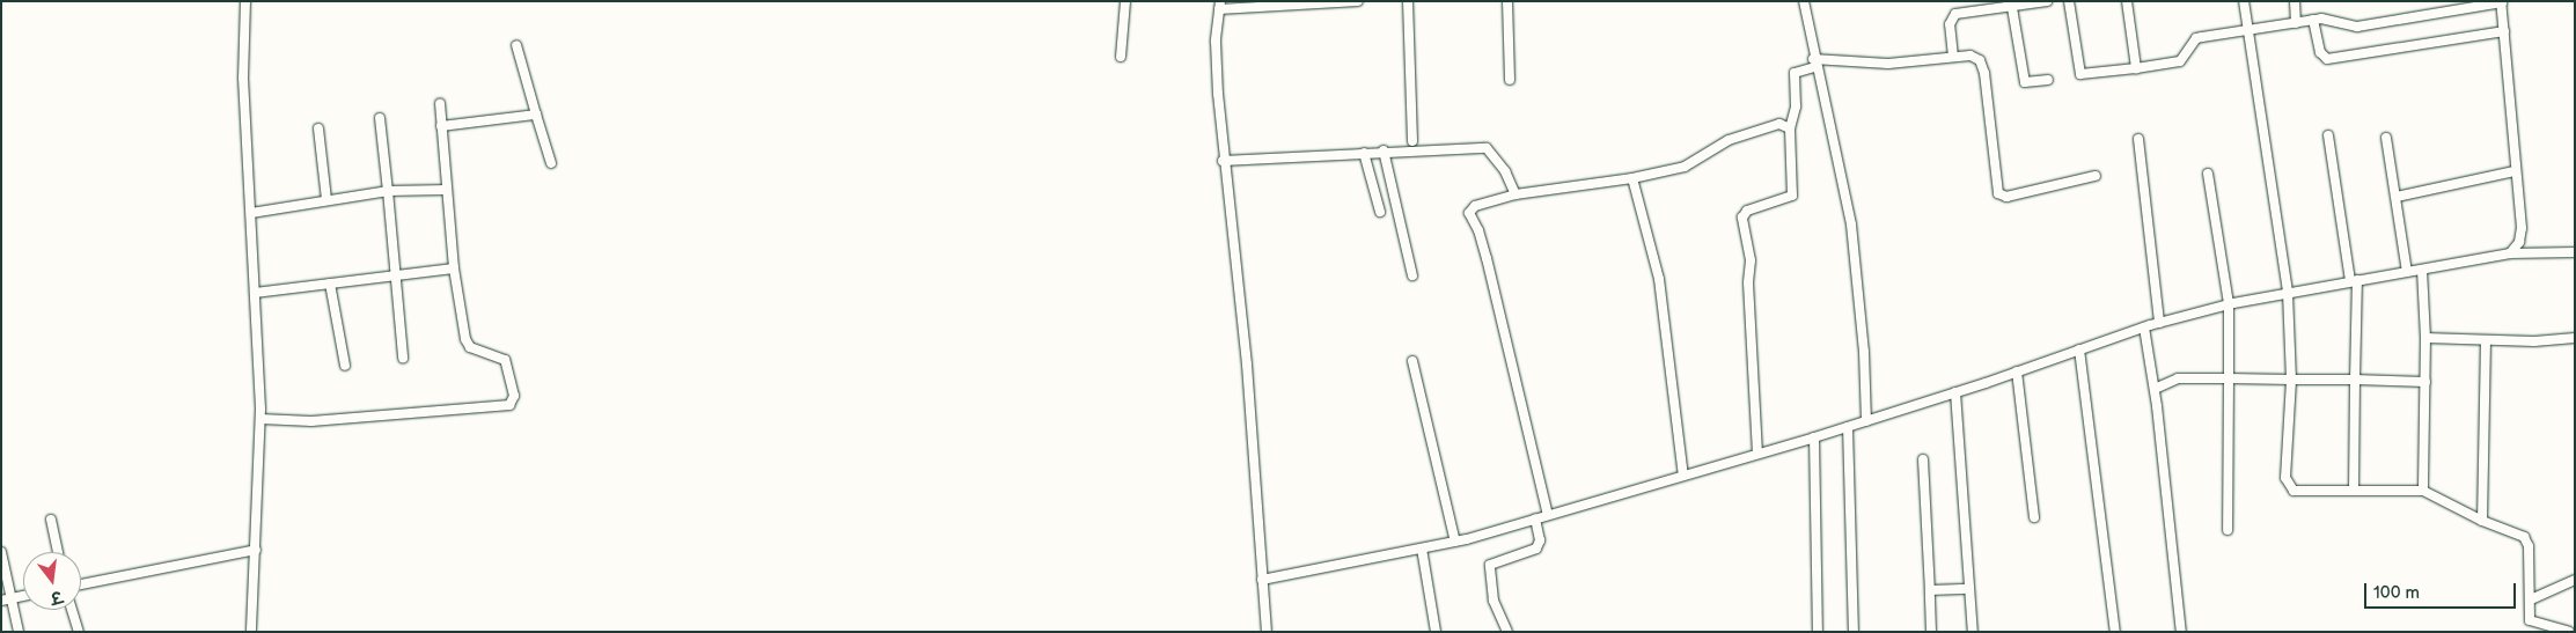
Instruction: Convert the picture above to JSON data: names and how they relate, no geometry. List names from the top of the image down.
{
  "scale_bar": "100 m",
  "north": "bottom"
}
